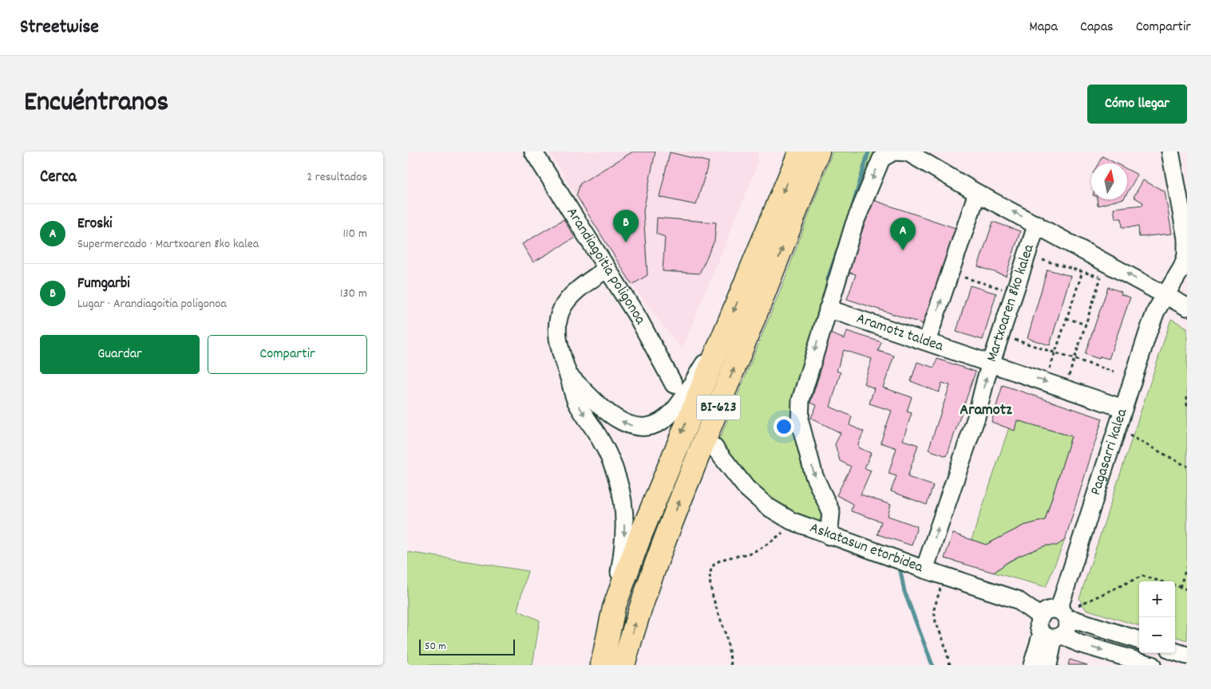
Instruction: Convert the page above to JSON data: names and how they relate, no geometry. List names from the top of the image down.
{
  "streets": {
    "main road": ["BI-623"],
    "street": [
      "Arandiagoitia poligonoa",
      "Martxoaren 8ko kalea",
      "Aramotz taldea",
      "Pagasarri kalea",
      "Askatasun etorbidea"
    ]
  },
  "crossings": [
    ["Martxoaren 8ko kalea", "Aramotz taldea"],
    ["Martxoaren 8ko kalea", "Pagasarri kalea"],
    ["Pagasarri kalea", "Askatasun etorbidea"]
  ],
  "districts": ["Aramotz"],
  "scale_bar": "50 m",
  "north": "top",
  "page": {
    "header": "Streetwise",
    "nav": ["Mapa", "Capas", "Compartir"],
    "title": "Encuéntranos",
    "buttons": [
      "Cómo llegar",
      ["Guardar", "Compartir"]
    ],
    "heading": ["Cerca", "2 resultados"],
    "list": [
      {
        "mark": "A",
        "name": "Eroski",
        "note": "Supermercado · Martxoaren 8ko kalea",
        "value": "110 m"
      },
      {
        "mark": "B",
        "name": "Fumgarbi",
        "note": "Lugar · Arandiagoitia poligonoa",
        "value": "130 m"
      }
    ],
    "pins": ["B", "A"],
    "map_buttons": ["+", "−"],
    "scale": "50 m"
  }
}
